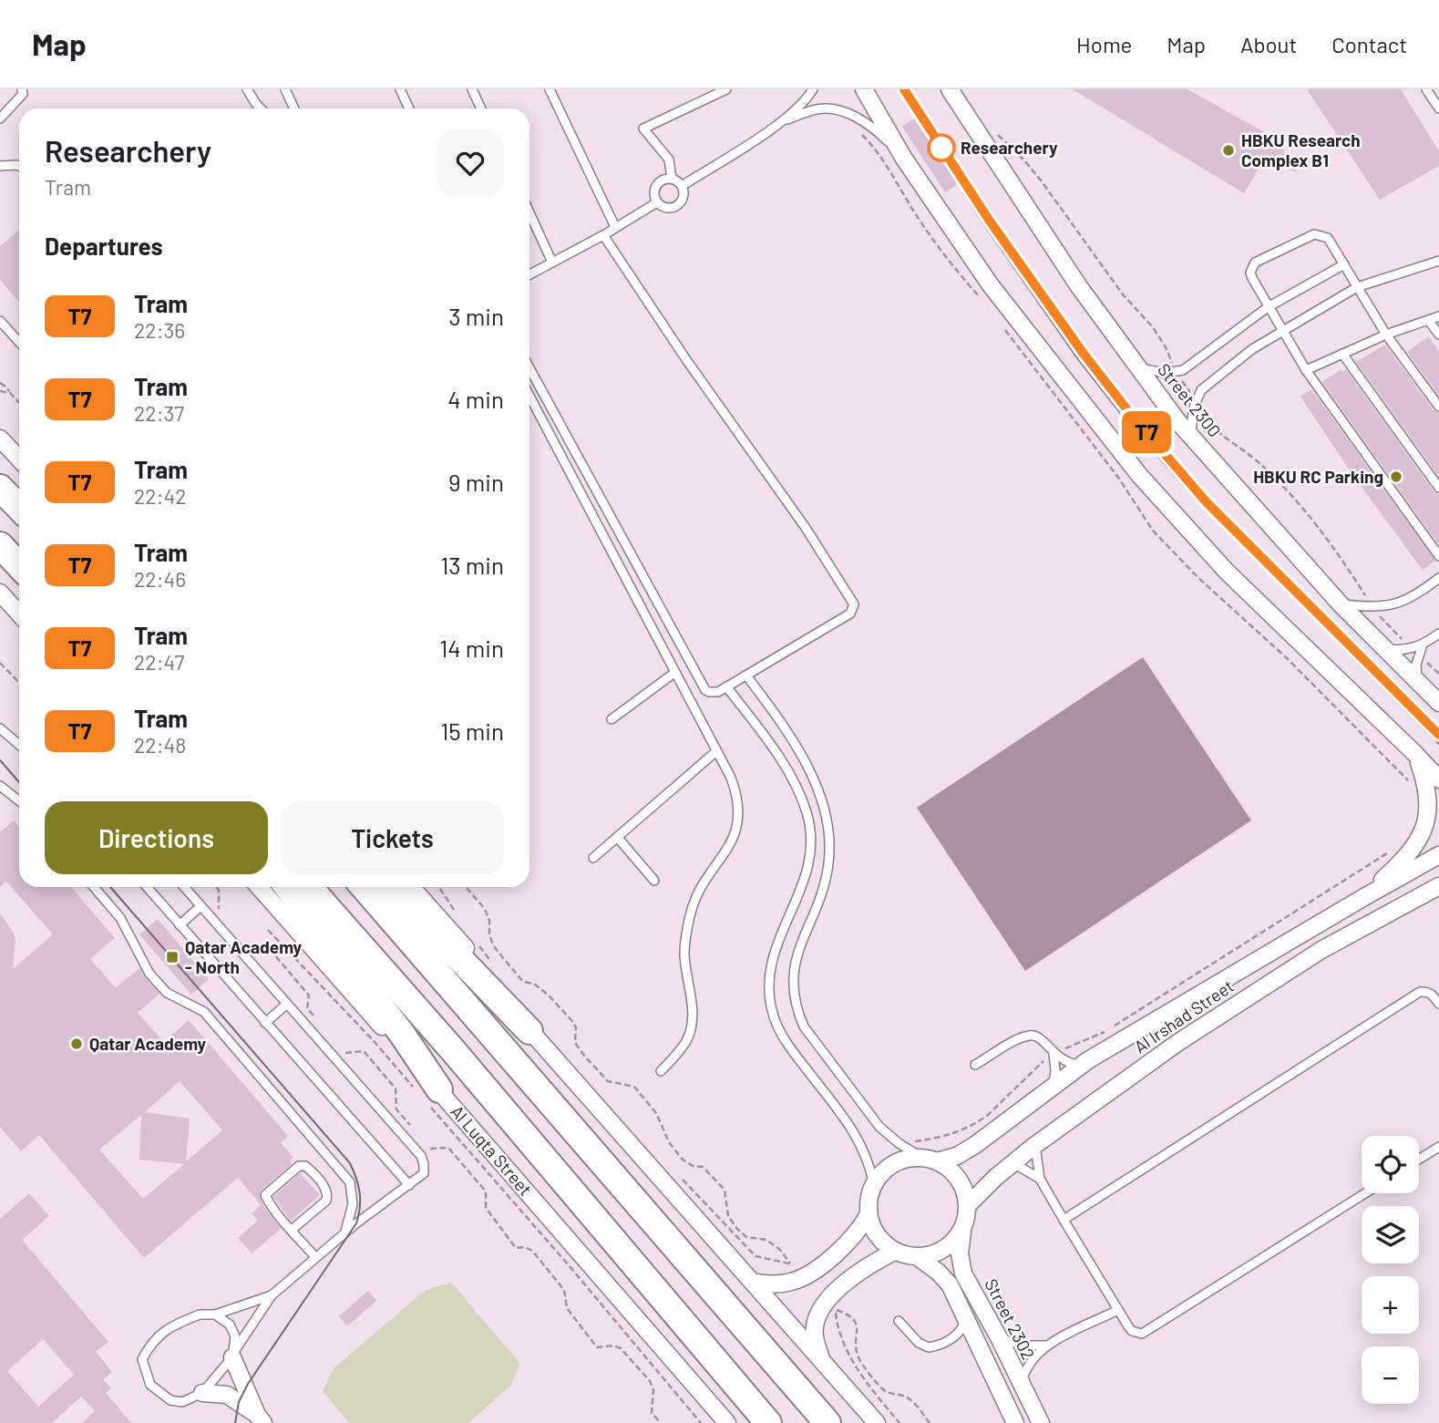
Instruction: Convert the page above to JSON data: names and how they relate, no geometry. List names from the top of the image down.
{
  "streets": {
    "main road": ["Al Luqta Street"],
    "street": ["Street 2300", "Al Irshad Street", "Street 2302"]
  },
  "crossings": [
    ["Al Irshad Street", "Street 2302"]
  ],
  "places": {
    "other": [
      "Researchery",
      "HBKU Research Complex B1",
      "HBKU RC Parking",
      "Qatar Academy"
    ],
    "transit": ["Qatar Academy - North"]
  },
  "lines": ["tram line T7"],
  "page": {
    "header": "Map",
    "nav": [
      "Home",
      "Map",
      "About",
      "Contact"
    ],
    "on_map": "T7",
    "heading": [
      ["Researchery", "Tram"],
      "Departures"
    ],
    "list": [
      {
        "mark": "T7",
        "name": "Tram",
        "note": "22:36",
        "value": "3 min"
      },
      {
        "mark": "T7",
        "name": "Tram",
        "note": "22:37",
        "value": "4 min"
      },
      {
        "mark": "T7",
        "name": "Tram",
        "note": "22:42",
        "value": "9 min"
      },
      {
        "mark": "T7",
        "name": "Tram",
        "note": "22:46",
        "value": "13 min"
      },
      {
        "mark": "T7",
        "name": "Tram",
        "note": "22:47",
        "value": "14 min"
      },
      {
        "mark": "T7",
        "name": "Tram",
        "note": "22:48",
        "value": "15 min"
      }
    ],
    "buttons": ["Directions", "Tickets"],
    "map_buttons": ["+", "−"]
  }
}
